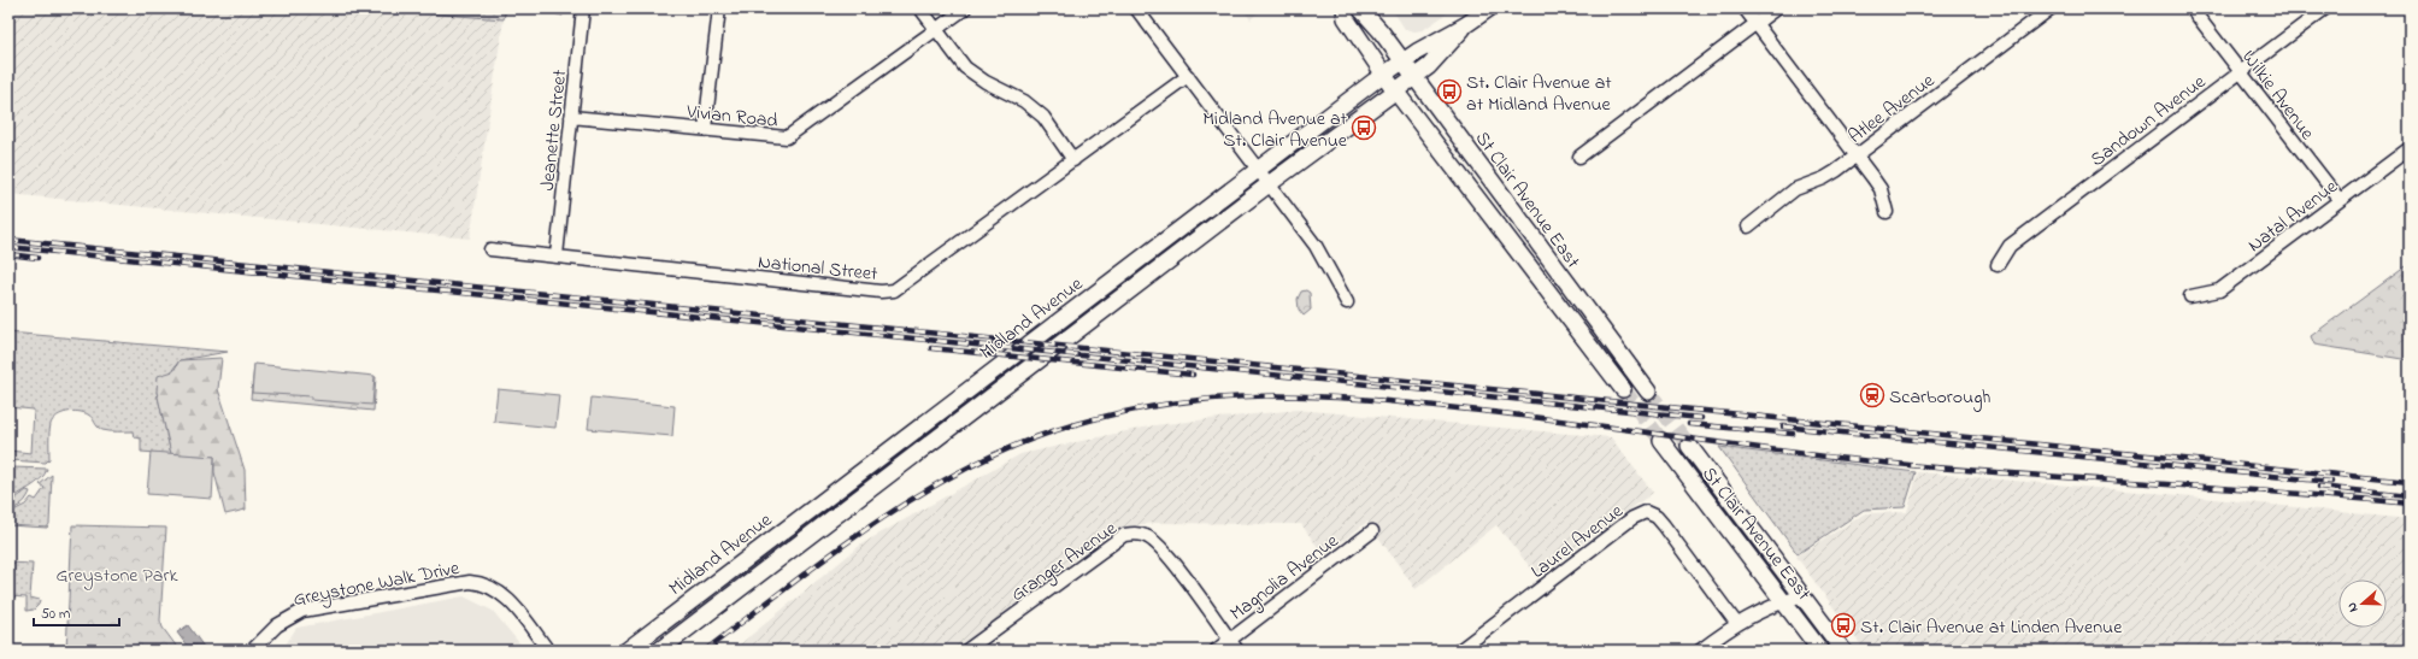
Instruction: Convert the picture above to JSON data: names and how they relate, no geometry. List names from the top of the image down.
{
  "streets": {
    "main road": ["St Clair Avenue East", "Midland Avenue"],
    "street": [
      "Wilkie Avenue",
      "Atlee Avenue",
      "Vivian Road",
      "Sandown Avenue",
      "Jeanette Street",
      "Natal Avenue",
      "National Street",
      "Laurel Avenue",
      "Granger Avenue",
      "Magnolia Avenue",
      "Greystone Walk Drive"
    ]
  },
  "crossings": [
    ["Wilkie Avenue", "Sandown Avenue"],
    ["Wilkie Avenue", "Natal Avenue"],
    ["Vivian Road", "Jeanette Street"],
    ["Jeanette Street", "National Street"],
    ["St Clair Avenue East", "Midland Avenue"],
    ["Granger Avenue", "Magnolia Avenue"]
  ],
  "parks": ["Greystone Park"],
  "places": {
    "bus stop": ["St. Clair Avenue at at Midland Avenue", "Midland Avenue at St. Clair Avenue", "St. Clair Avenue at Linden Avenue"],
    "station": ["Scarborough"]
  },
  "scale_bar": "50 m",
  "north": "left"
}
